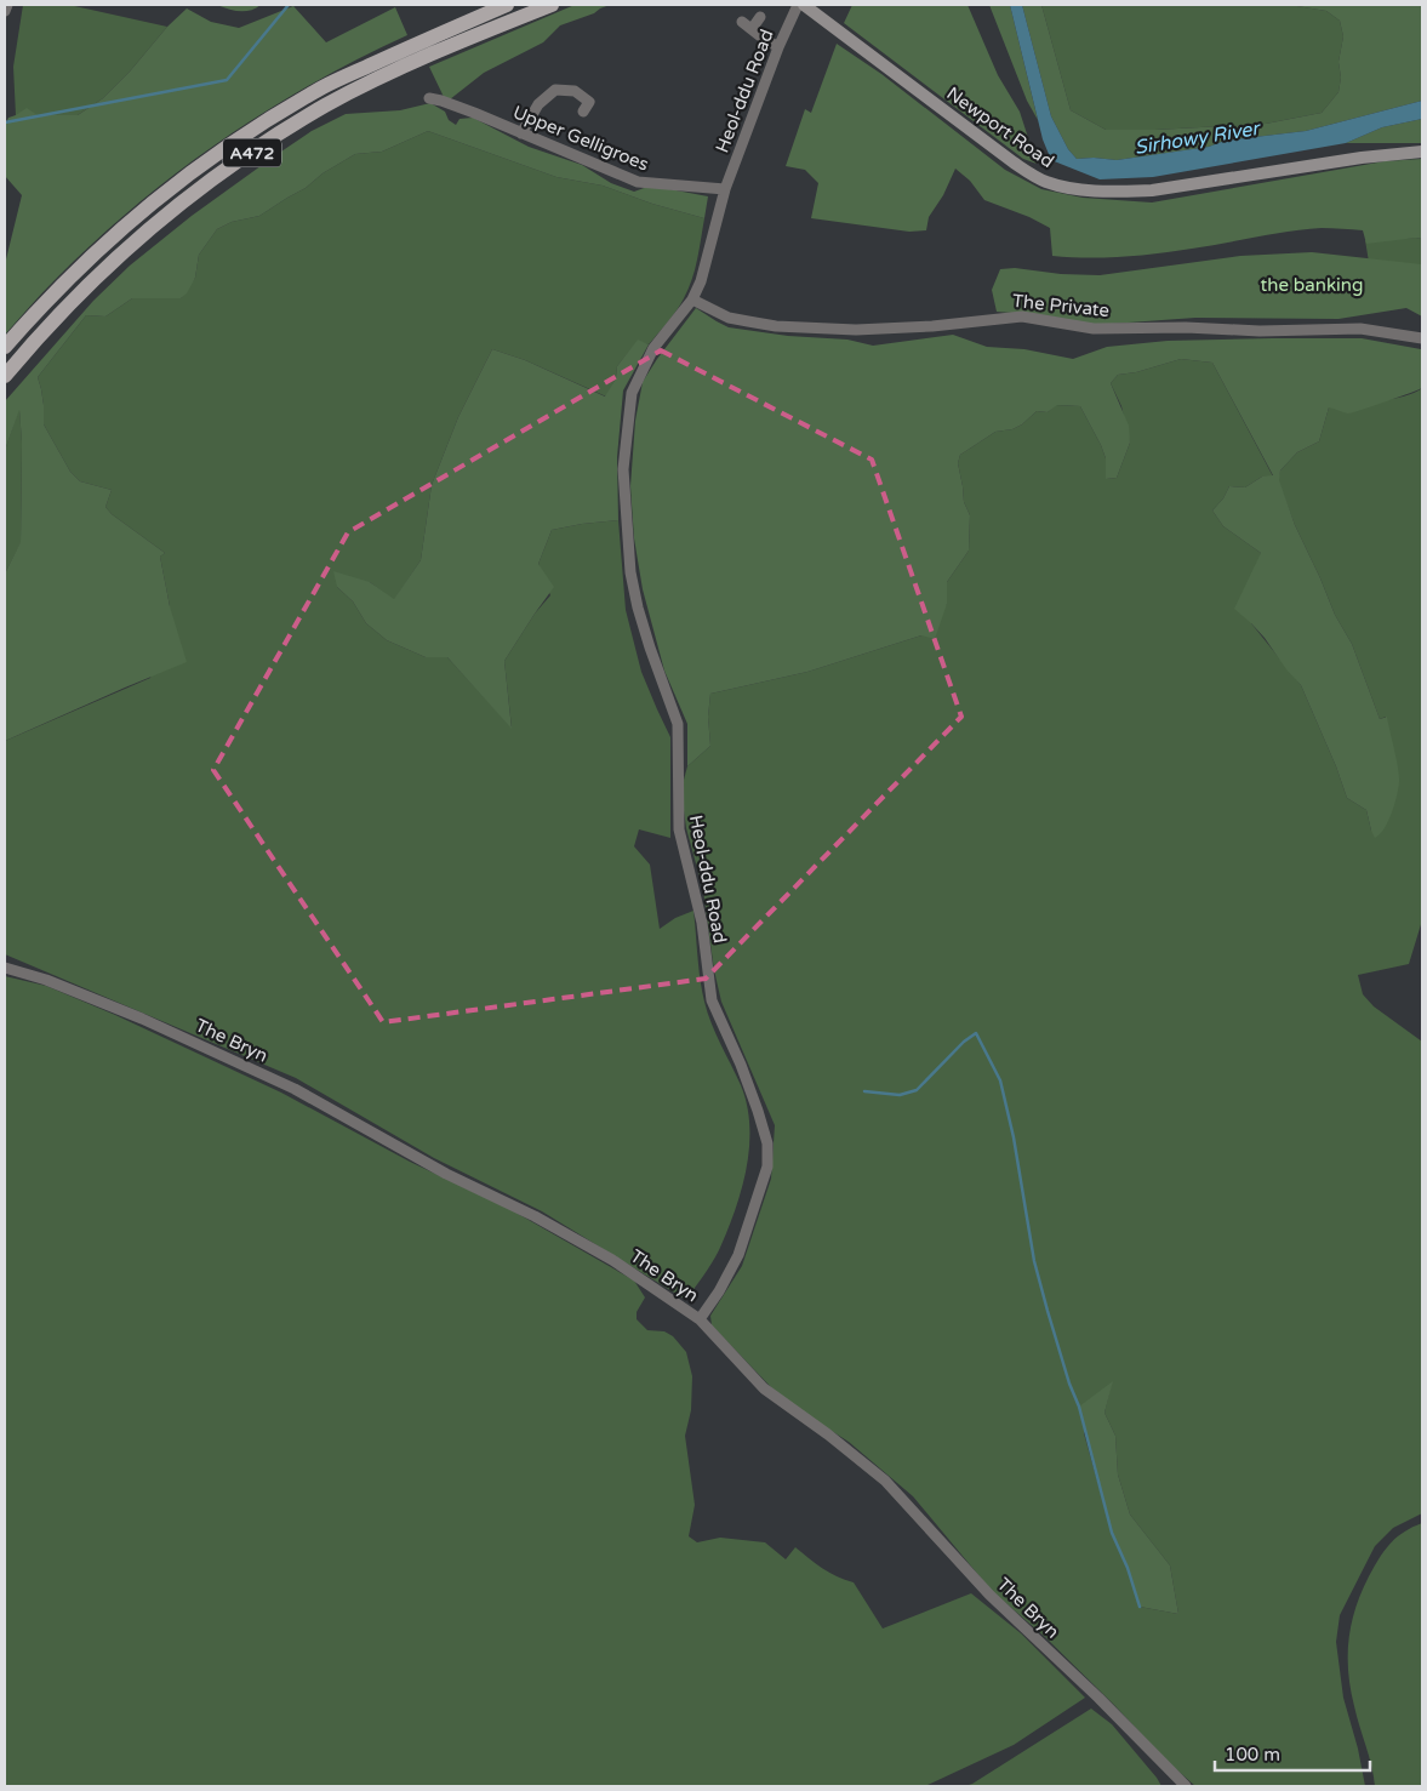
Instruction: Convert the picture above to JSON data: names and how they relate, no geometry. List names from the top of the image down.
{
  "streets": {
    "main road": ["Newport Road", "A472"],
    "street": [
      "Heol-ddu Road",
      "Upper Gelligroes",
      "The Private",
      "The Bryn"
    ]
  },
  "crossings": [
    ["Heol-ddu Road", "Upper Gelligroes"],
    ["Heol-ddu Road", "The Private"],
    ["Heol-ddu Road", "The Bryn"]
  ],
  "water": ["Sirhowy River"],
  "parks": ["the banking"],
  "scale_bar": "100 m"
}
